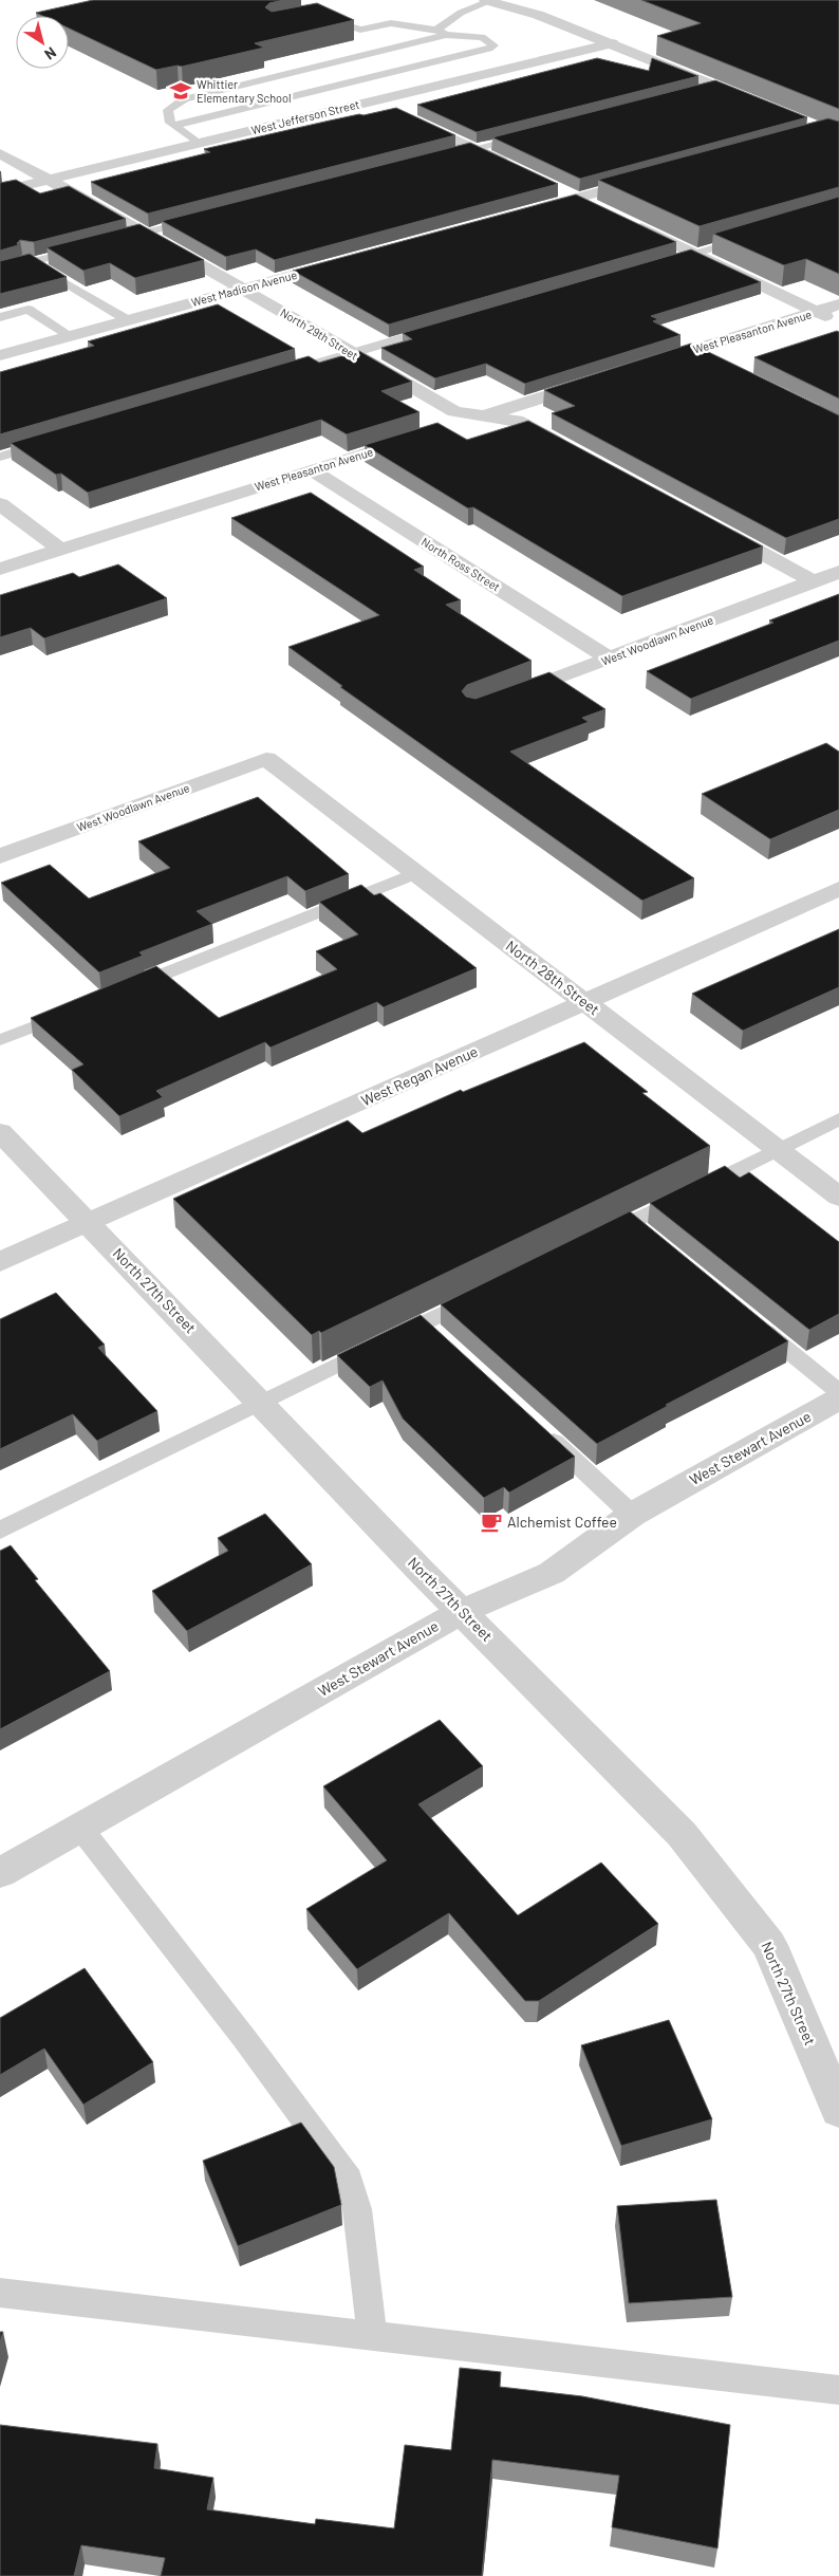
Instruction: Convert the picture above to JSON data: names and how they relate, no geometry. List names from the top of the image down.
{
  "streets": {
    "street": [
      "West Jefferson Street",
      "West Madison Avenue",
      "West Pleasanton Avenue",
      "North 29th Street",
      "North Ross Street",
      "West Woodlawn Avenue",
      "North 28th Street",
      "West Regan Avenue",
      "North 27th Street",
      "West Stewart Avenue"
    ]
  },
  "crossings": [
    ["West Jefferson Street", "North 29th Street"],
    ["West Madison Avenue", "North 29th Street"],
    ["West Pleasanton Avenue", "North Ross Street"],
    ["North Ross Street", "West Woodlawn Avenue"],
    ["West Woodlawn Avenue", "North 28th Street"],
    ["North 28th Street", "West Regan Avenue"],
    ["West Regan Avenue", "North 27th Street"],
    ["North 27th Street", "West Stewart Avenue"]
  ],
  "places": {
    "school or university": ["Whittier Elementary School"],
    "cafe": ["Alchemist Coffee"]
  },
  "north": "bottom right"
}
